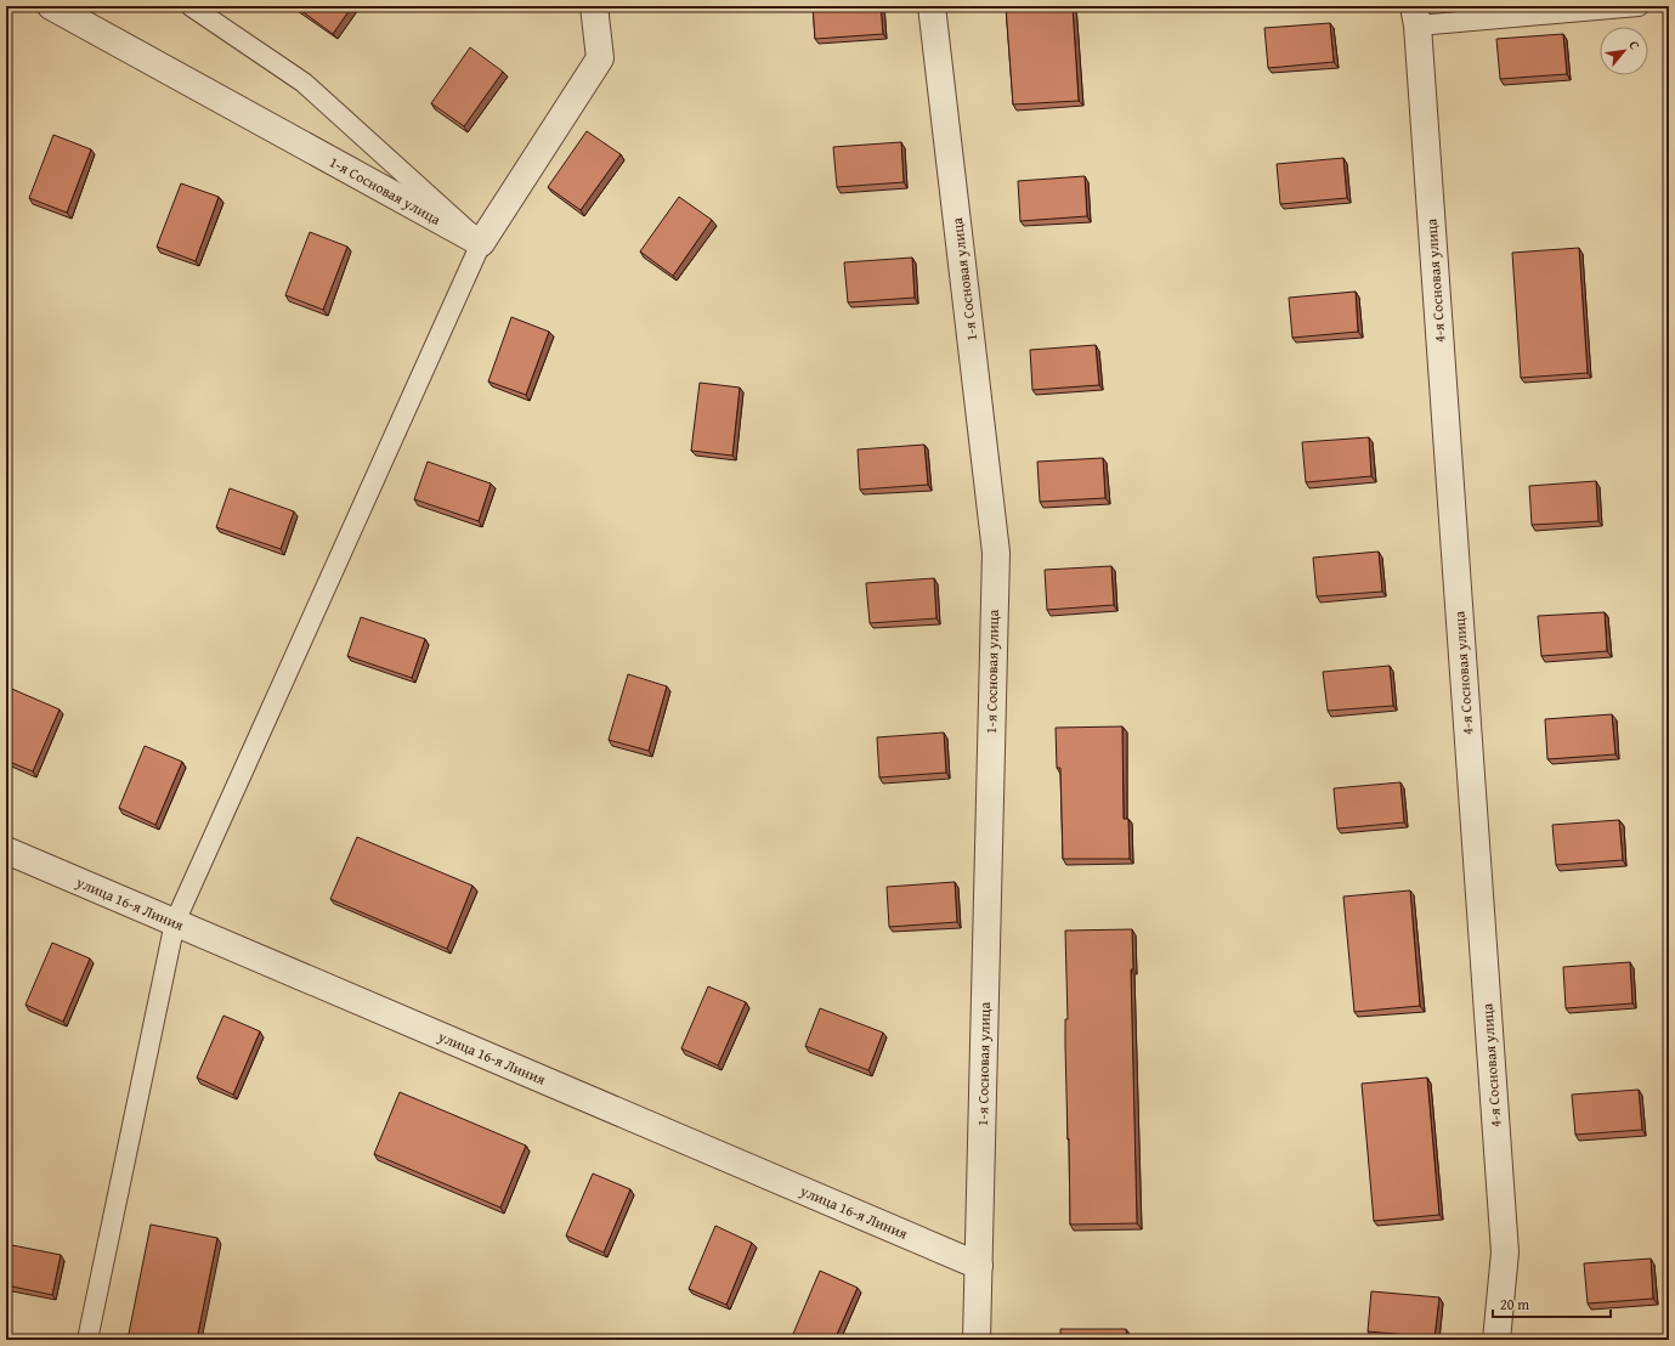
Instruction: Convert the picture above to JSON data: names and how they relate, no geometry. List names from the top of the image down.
{
  "streets": {
    "street": ["1-я Сосновая улица", "4-я Сосновая улица", "улица 16-я Линия"]
  },
  "crossings": [
    ["1-я Сосновая улица", "улица 16-я Линия"]
  ],
  "scale_bar": "20 m",
  "north": "top right"
}
